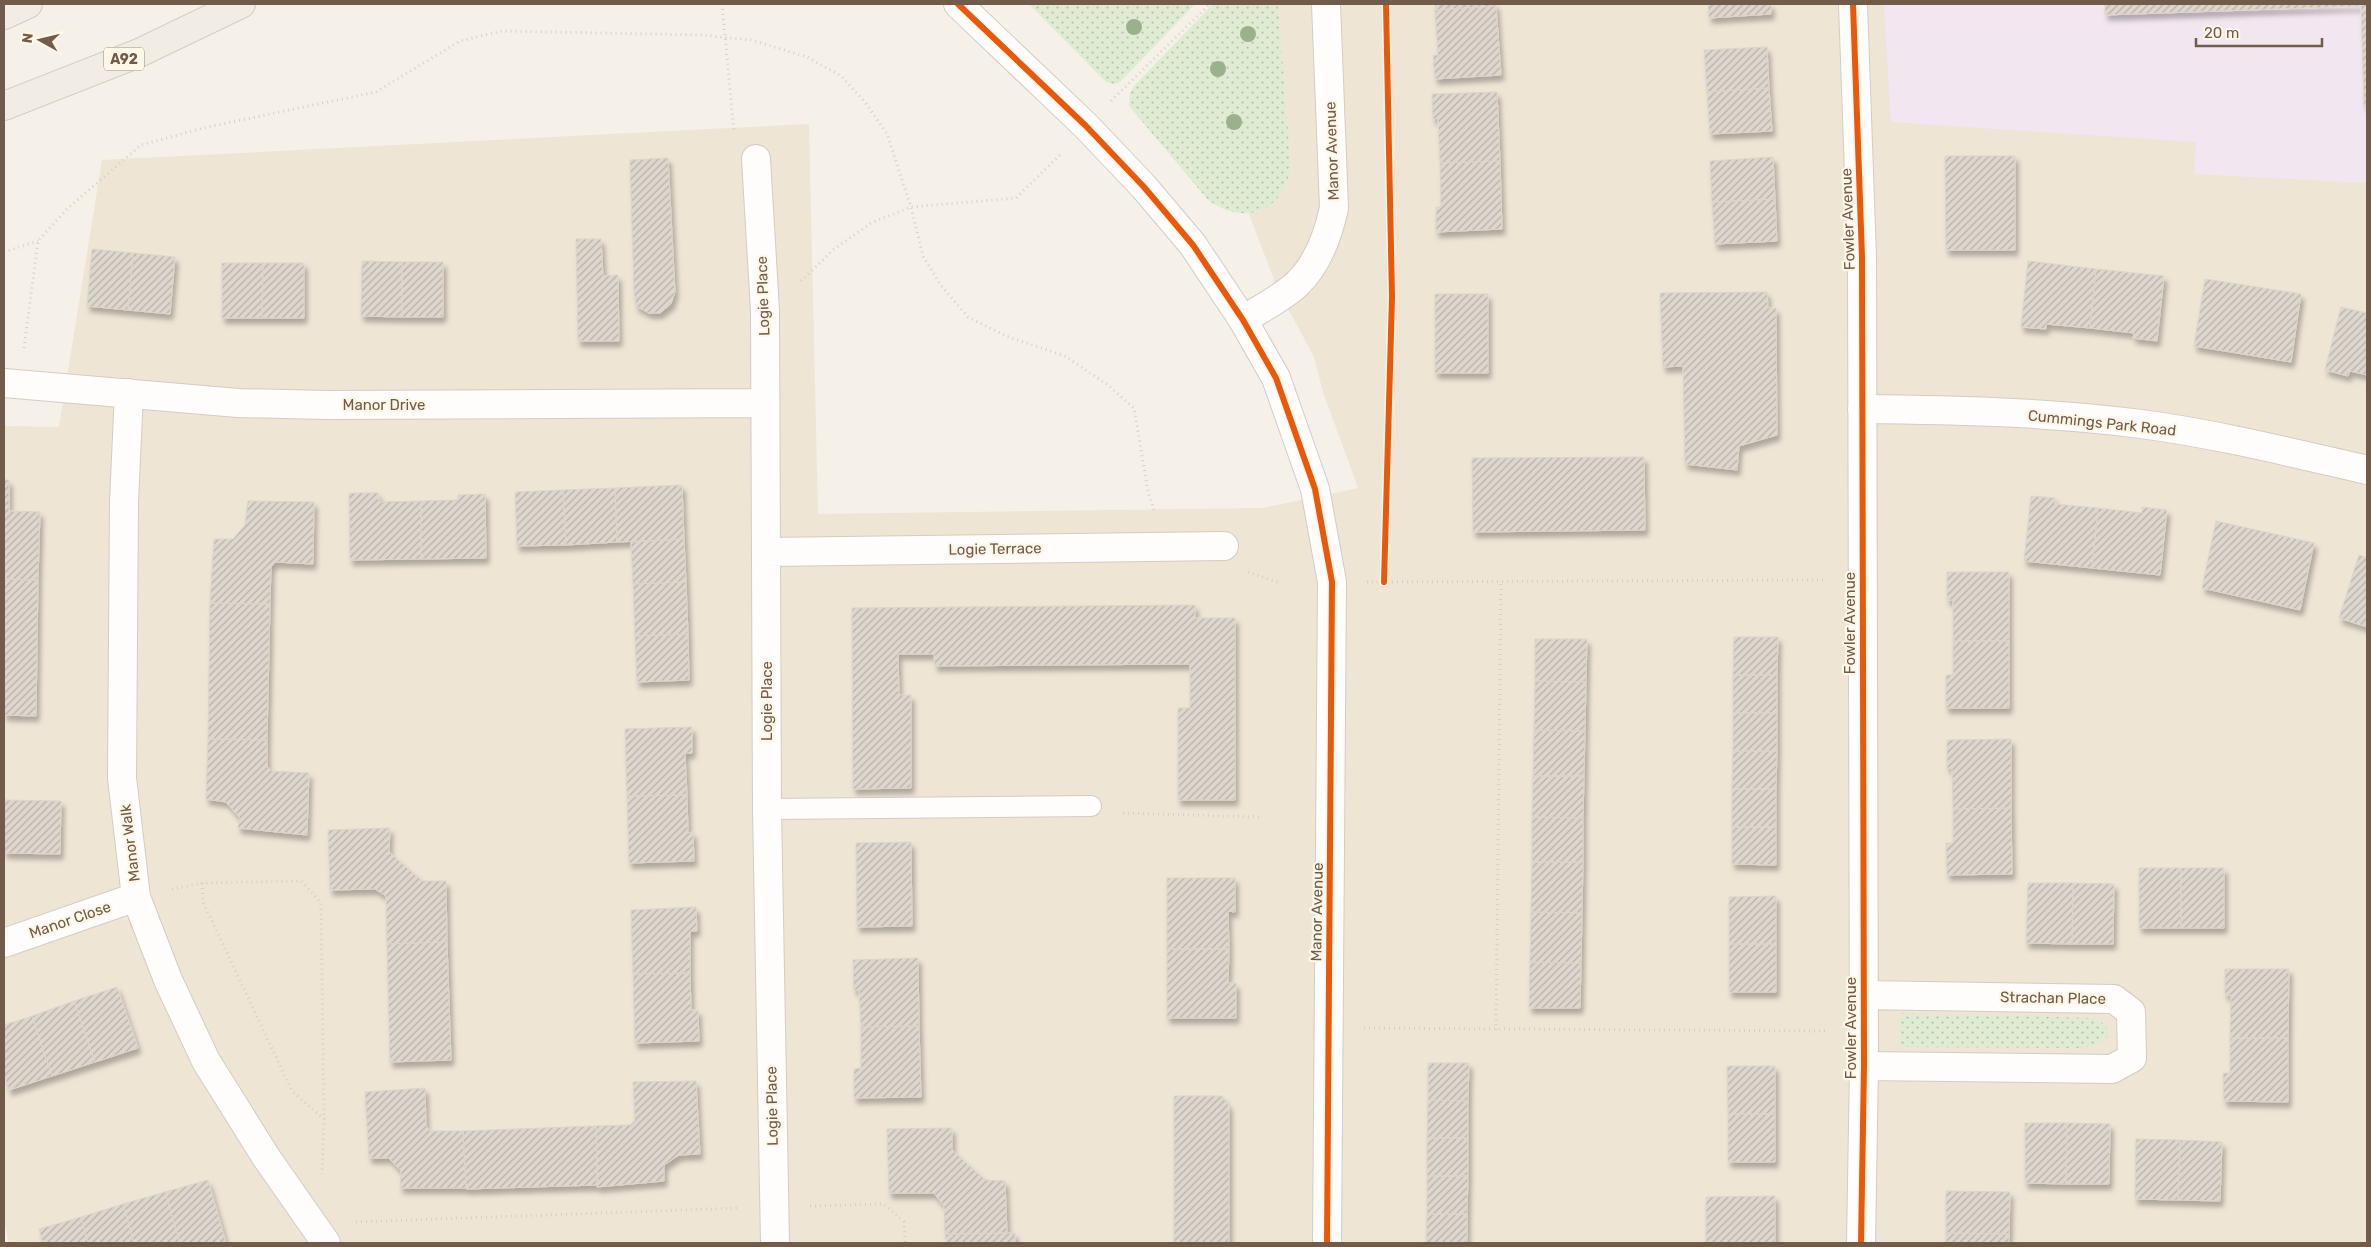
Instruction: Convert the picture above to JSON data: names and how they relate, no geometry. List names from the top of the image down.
{
  "streets": {
    "main road": ["A92"],
    "street": [
      "Manor Avenue",
      "Fowler Avenue",
      "Logie Place",
      "Manor Drive",
      "Cummings Park Road",
      "Logie Terrace",
      "Manor Walk",
      "Manor Close",
      "Strachan Place"
    ]
  },
  "crossings": [
    ["Fowler Avenue", "Cummings Park Road"],
    ["Fowler Avenue", "Strachan Place"],
    ["Logie Place", "Manor Drive"],
    ["Logie Place", "Logie Terrace"],
    ["Manor Drive", "Manor Walk"],
    ["Manor Walk", "Manor Close"]
  ],
  "scale_bar": "20 m",
  "north": "left"
}
